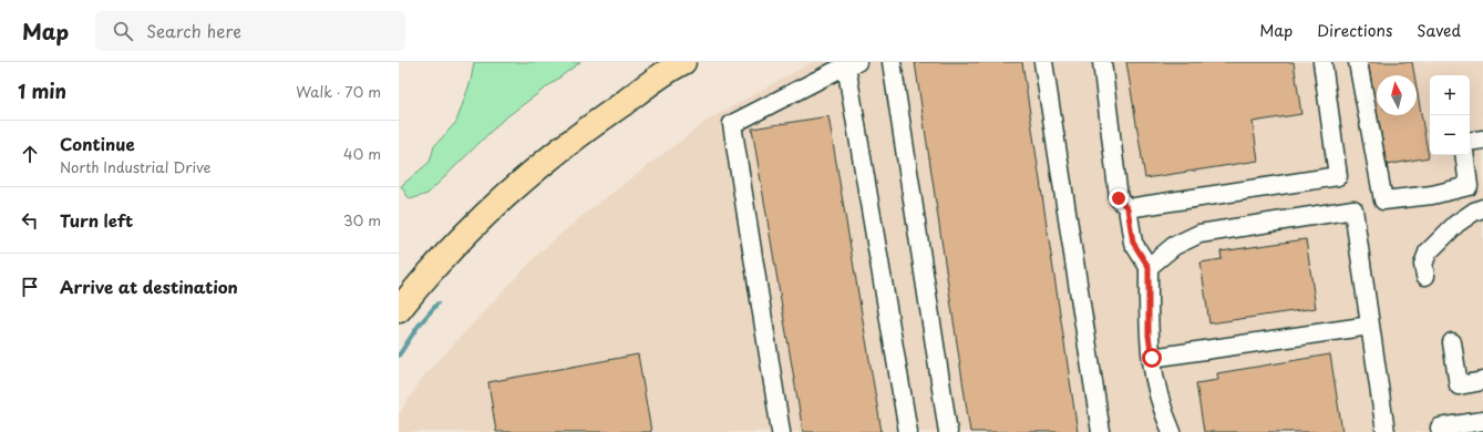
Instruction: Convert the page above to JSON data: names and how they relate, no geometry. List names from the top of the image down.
{
  "north": "top",
  "page": {
    "header": "Map",
    "search": "Search here",
    "nav": ["Map", "Directions", "Saved"],
    "heading": ["1 min", "Walk · 70 m"],
    "map_buttons": ["+", "−"],
    "list": [
      ["Continue", "North Industrial Drive", "40 m"],
      ["Turn left", "30 m"],
      "Arrive at destination"
    ]
  }
}
